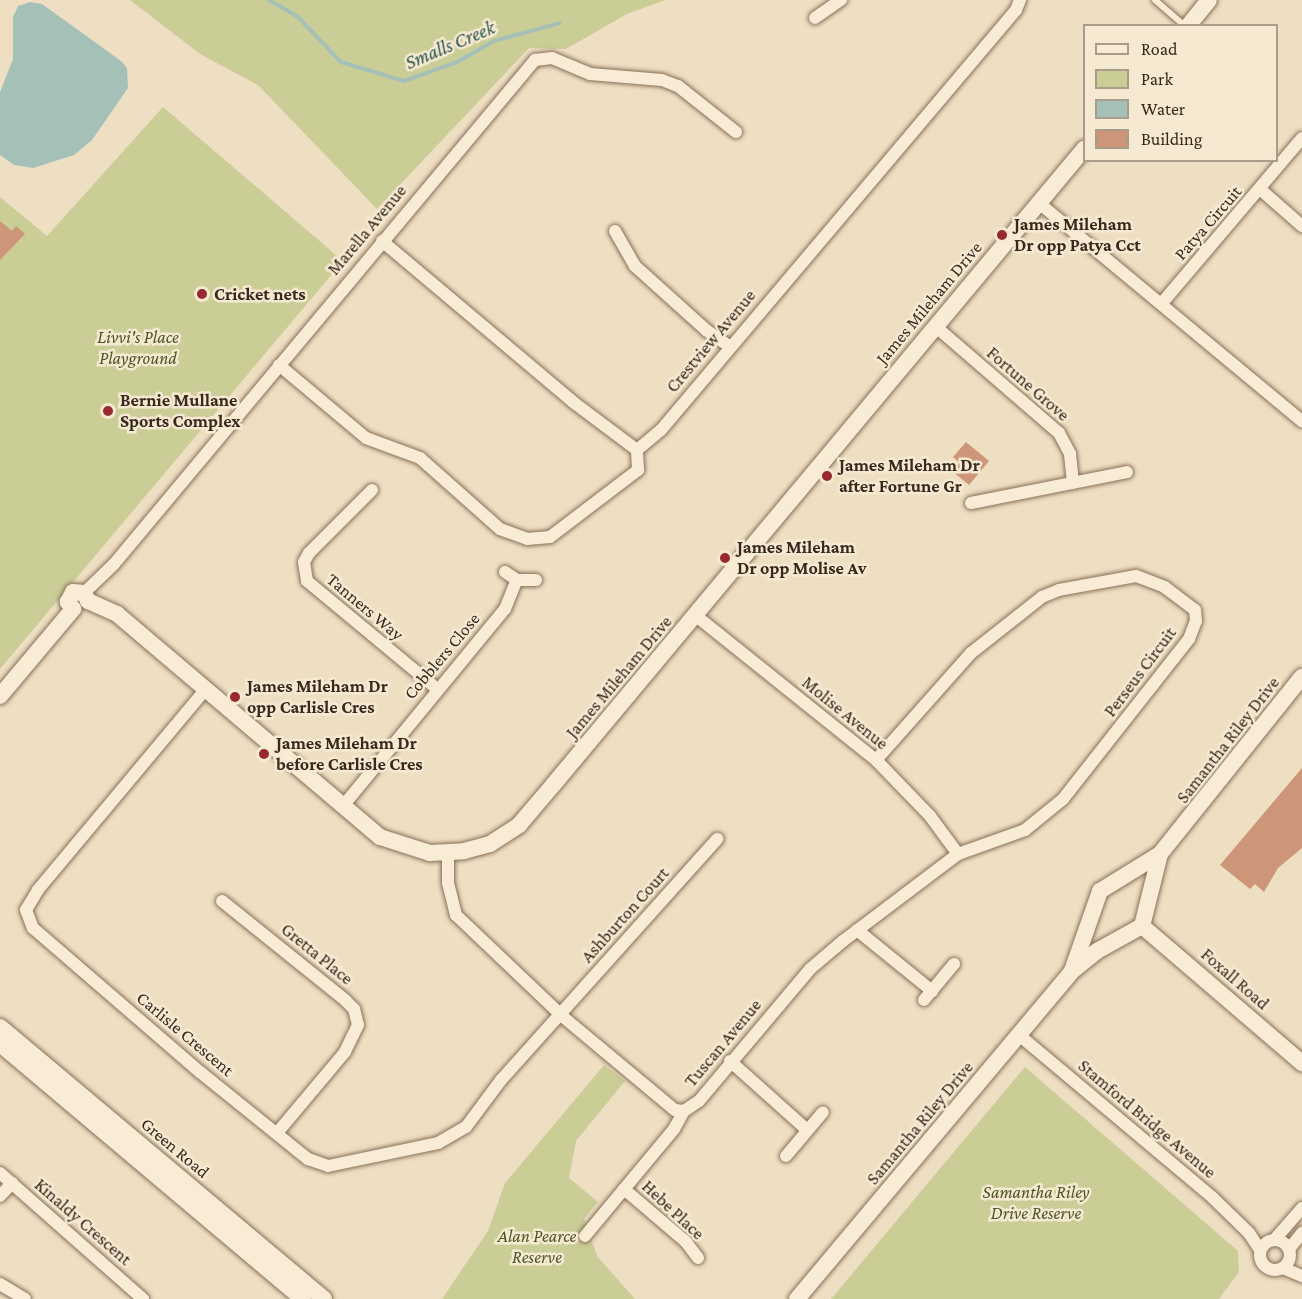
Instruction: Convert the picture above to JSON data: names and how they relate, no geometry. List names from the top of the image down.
{
  "streets": {
    "main road": [
      "Marella Avenue",
      "James Mileham Drive",
      "Samantha Riley Drive",
      "Foxall Road",
      "Green Road"
    ],
    "street": [
      "Patya Circuit",
      "Crestview Avenue",
      "Fortune Grove",
      "Tanners Way",
      "Cobblers Close",
      "Perseus Circuit",
      "Molise Avenue",
      "Ashburton Court",
      "Gretta Place",
      "Carlisle Crescent",
      "Tuscan Avenue",
      "Stamford Bridge Avenue",
      "Hebe Place",
      "Kinaldy Crescent"
    ]
  },
  "crossings": [
    ["Marella Avenue", "James Mileham Drive"],
    ["James Mileham Drive", "Fortune Grove"],
    ["James Mileham Drive", "Cobblers Close"],
    ["James Mileham Drive", "Molise Avenue"],
    ["James Mileham Drive", "Carlisle Crescent"],
    ["James Mileham Drive", "Tuscan Avenue"],
    ["Tanners Way", "Cobblers Close"],
    ["Perseus Circuit", "Molise Avenue"],
    ["Perseus Circuit", "Tuscan Avenue"],
    ["Molise Avenue", "Tuscan Avenue"],
    ["Samantha Riley Drive", "Foxall Road"],
    ["Samantha Riley Drive", "Stamford Bridge Avenue"],
    ["Ashburton Court", "Carlisle Crescent"],
    ["Ashburton Court", "Tuscan Avenue"],
    ["Gretta Place", "Carlisle Crescent"],
    ["Carlisle Crescent", "Tuscan Avenue"],
    ["Tuscan Avenue", "Hebe Place"]
  ],
  "water": ["Smalls Creek"],
  "parks": ["Livvi's Place Playground", "Samantha Riley Drive Reserve", "Alan Pearce Reserve"],
  "places": [
    "James Mileham Dr opp Patya Cct",
    "Cricket nets",
    "Bernie Mullane Sports Complex",
    "James Mileham Dr after Fortune Gr",
    "James Mileham Dr opp Molise Av",
    "James Mileham Dr opp Carlisle Cres",
    "James Mileham Dr before Carlisle Cres"
  ],
  "legend": [
    "Road",
    "Park",
    "Water",
    "Building"
  ]
}
